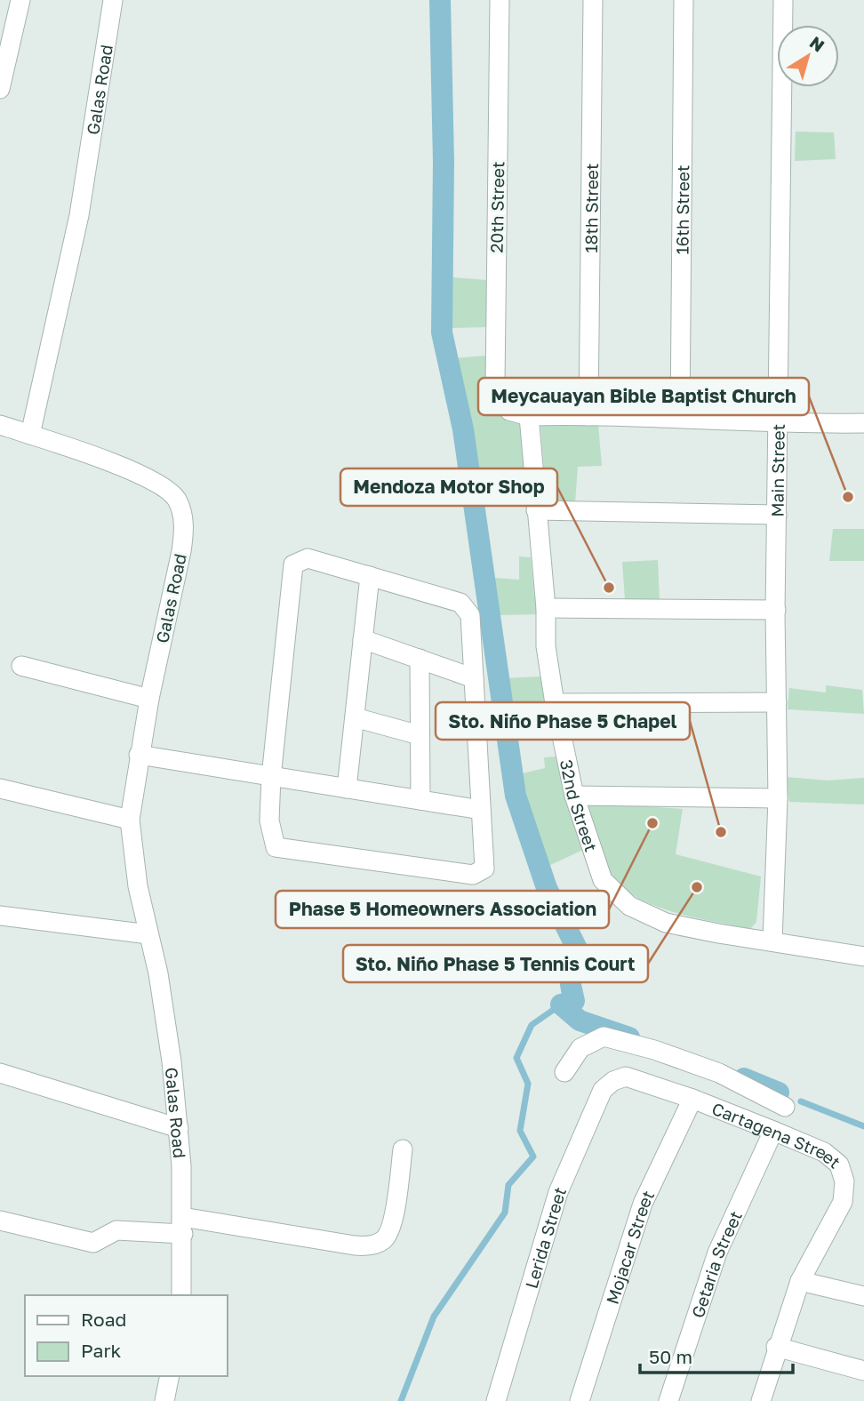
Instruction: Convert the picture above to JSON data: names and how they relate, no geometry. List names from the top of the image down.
{
  "streets": {
    "street": [
      "Galas Road",
      "20th Street",
      "18th Street",
      "16th Street",
      "Main Street",
      "32nd Street",
      "Cartagena Street",
      "Lerida Street",
      "Mojacar Street",
      "Getaria Street"
    ]
  },
  "crossings": [
    ["20th Street", "32nd Street"],
    ["Main Street", "32nd Street"],
    ["Cartagena Street", "Lerida Street"],
    ["Cartagena Street", "Mojacar Street"],
    ["Cartagena Street", "Getaria Street"]
  ],
  "places": [
    "Meycauayan Bible Baptist Church",
    "Mendoza Motor Shop",
    "Phase 5 Homeowners Association",
    "Sto. Niño Phase 5 Chapel",
    "Sto. Niño Phase 5 Tennis Court"
  ],
  "legend": ["Road", "Park"],
  "scale_bar": "50 m",
  "north": "top right"
}
